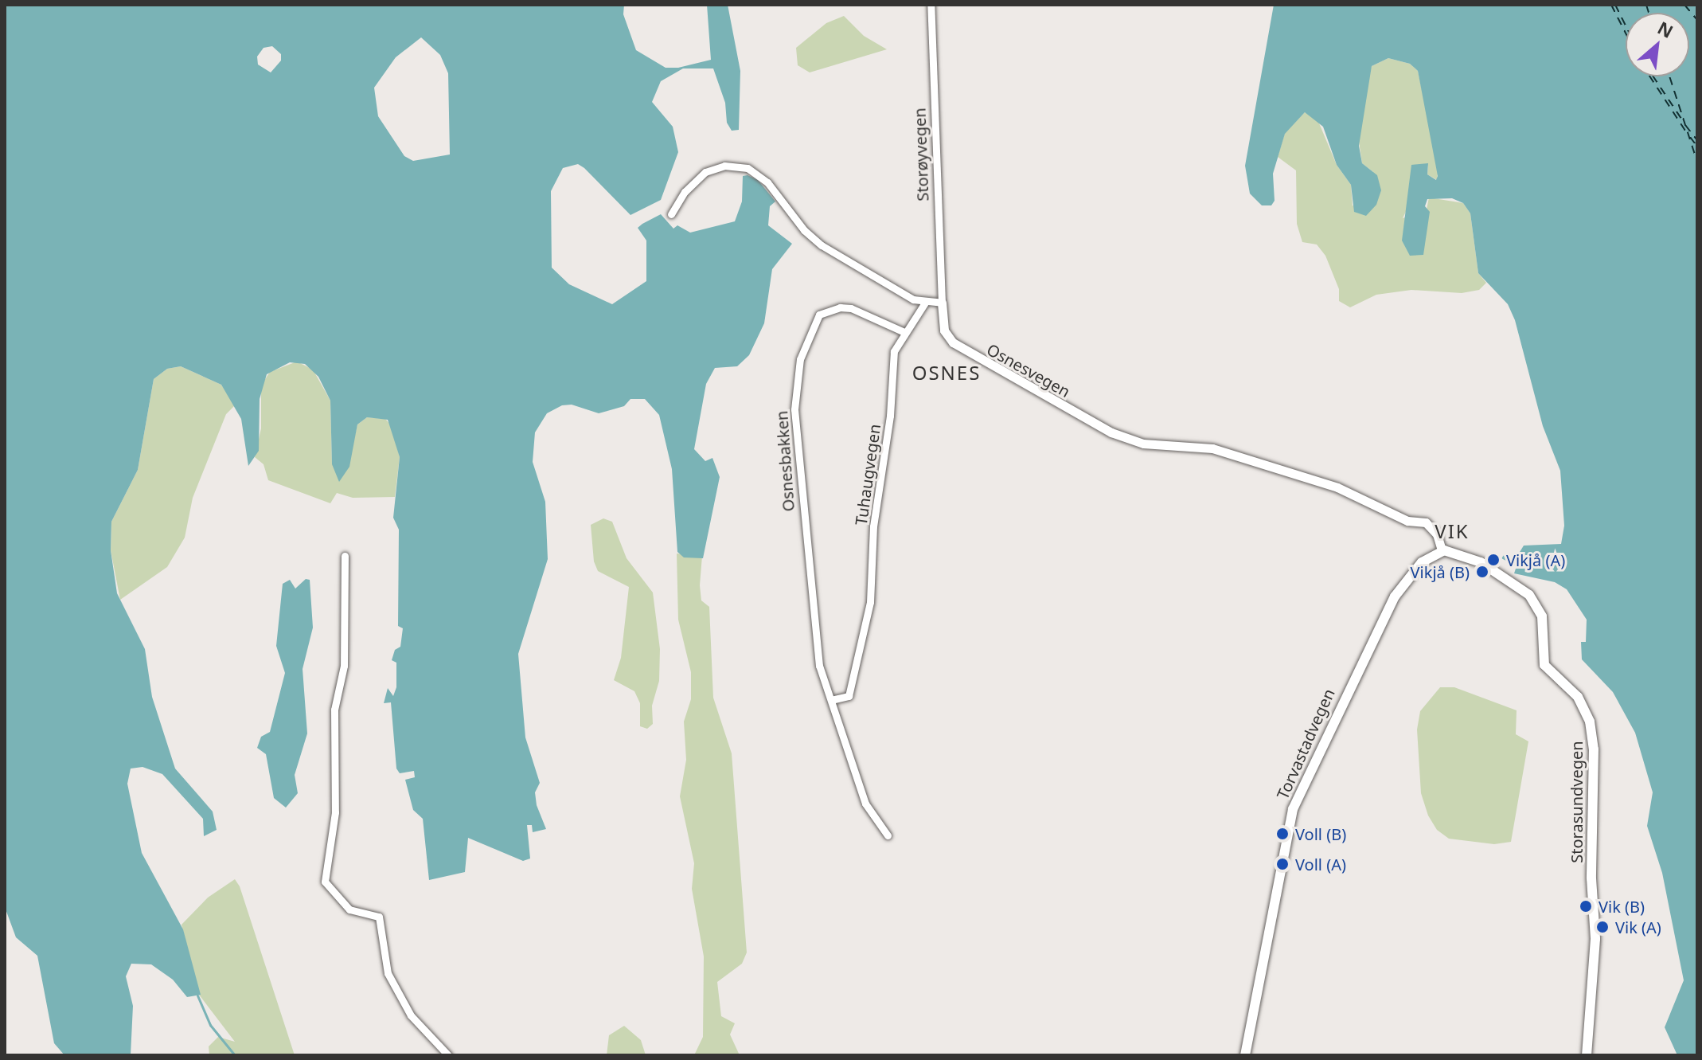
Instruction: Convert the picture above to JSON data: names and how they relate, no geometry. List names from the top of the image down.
{
  "streets": {
    "main road": ["Torvastadvegen", "Storasundvegen"],
    "street": [
      "Storøyvegen",
      "Osnesvegen",
      "Osnesbakken",
      "Tuhaugvegen"
    ]
  },
  "crossings": [
    ["Storøyvegen", "Osnesvegen"],
    ["Osnesvegen", "Torvastadvegen"],
    ["Osnesvegen", "Storasundvegen"],
    ["Osnesbakken", "Tuhaugvegen"],
    ["Torvastadvegen", "Storasundvegen"]
  ],
  "districts": ["OSNES", "VIK"],
  "places": [
    "Vikjå (A)",
    "Vikjå (B)",
    "Voll (B)",
    "Voll (A)",
    "Vik (B)",
    "Vik (A)"
  ],
  "north": "top right"
}
